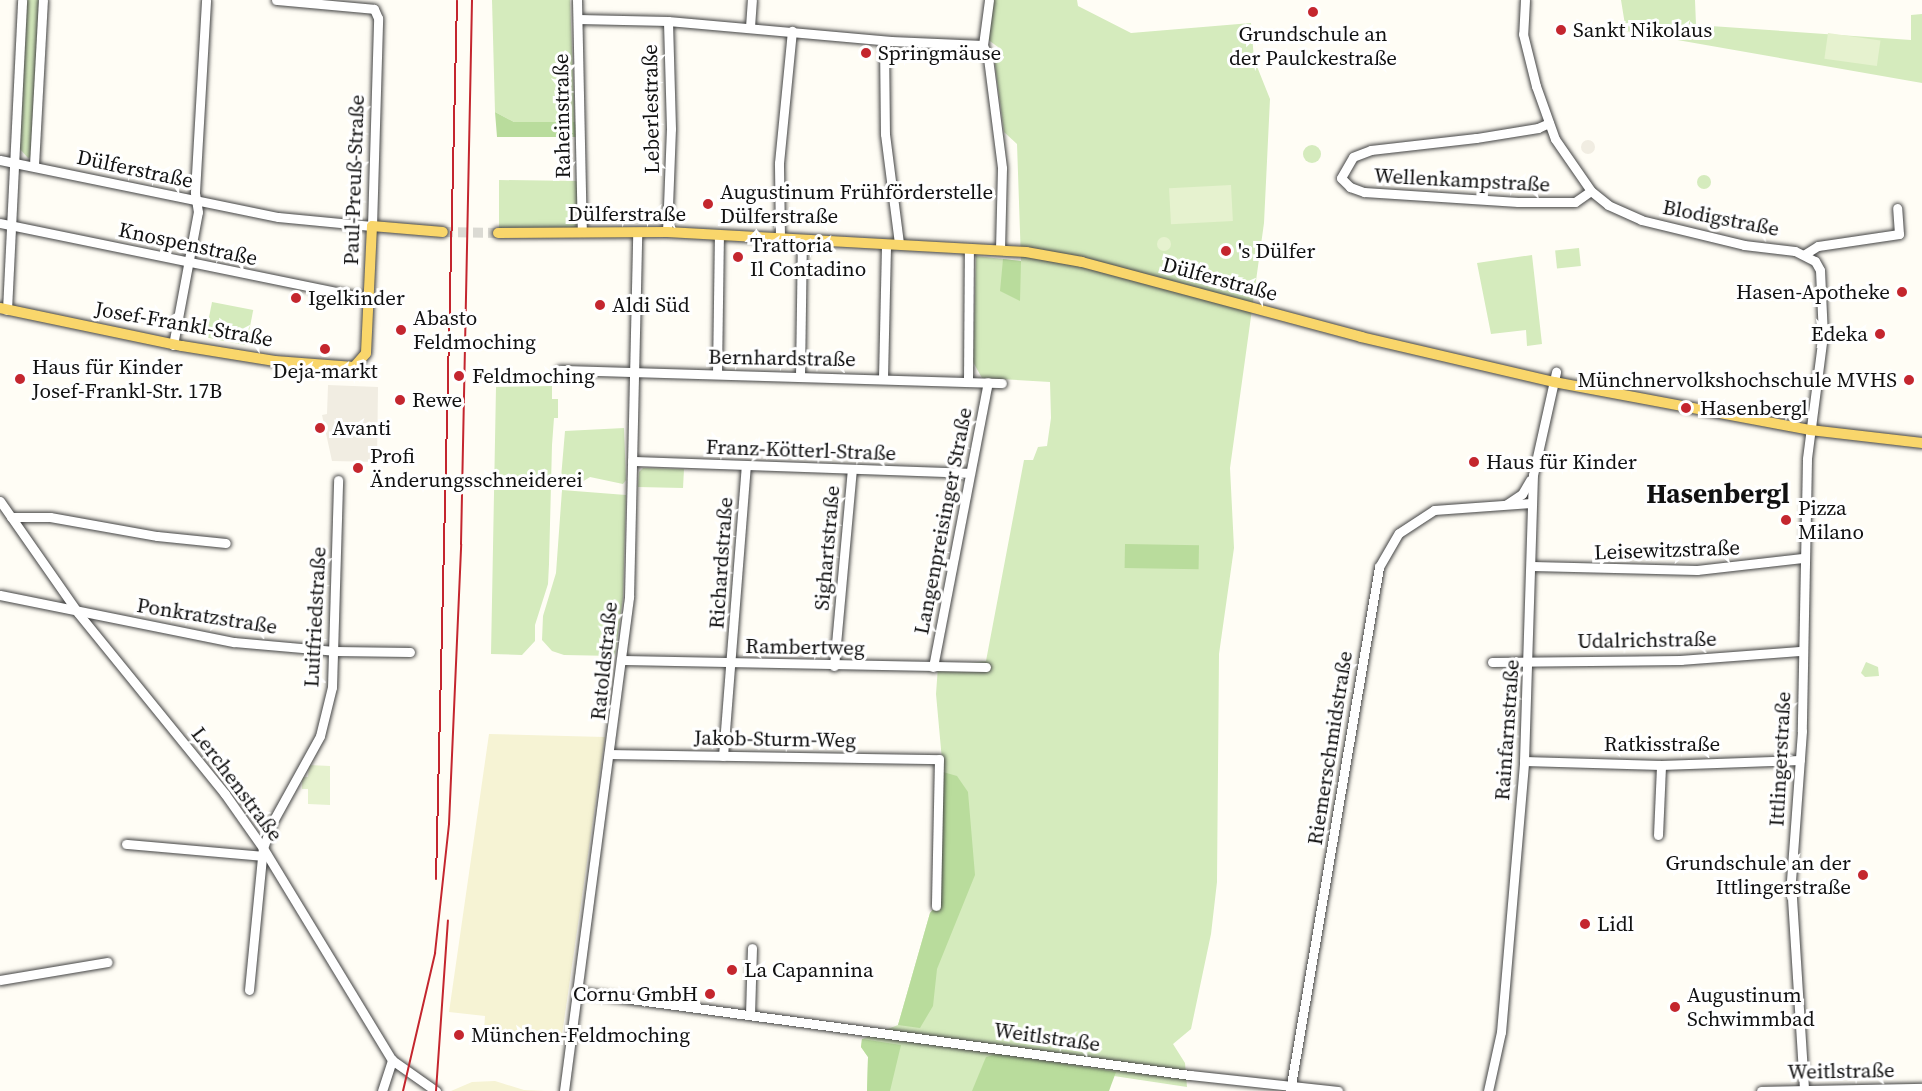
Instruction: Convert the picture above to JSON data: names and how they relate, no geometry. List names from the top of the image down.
{
  "streets": {
    "main road": ["Dülferstraße", "Paul-Preuß-Straße", "Josef-Frankl-Straße"],
    "street": [
      "Leberlestraße",
      "Raheinstraße",
      "Wellenkampstraße",
      "Blodigstraße",
      "Knospenstraße",
      "Bernhardstraße",
      "Franz-Kötterl-Straße",
      "Langenpreisinger Straße",
      "Sighartstraße",
      "Leisewitzstraße",
      "Richardstraße",
      "Ponkratzstraße",
      "Luitfriedstraße",
      "Udalrichstraße",
      "Rambertweg",
      "Ratoldstraße",
      "Rainfarnstraße",
      "Jakob-Sturm-Weg",
      "Ratkisstraße",
      "Riemerschmidstraße",
      "Ittlingerstraße",
      "Lerchenstraße",
      "Weitlstraße"
    ]
  },
  "crossings": [
    ["Leberlestraße", "Dülferstraße"],
    ["Raheinstraße", "Dülferstraße"],
    ["Dülferstraße", "Paul-Preuß-Straße"],
    ["Dülferstraße", "Blodigstraße"],
    ["Dülferstraße", "Langenpreisinger Straße"],
    ["Dülferstraße", "Ratoldstraße"],
    ["Dülferstraße", "Rainfarnstraße"],
    ["Dülferstraße", "Ittlingerstraße"],
    ["Paul-Preuß-Straße", "Knospenstraße"],
    ["Paul-Preuß-Straße", "Josef-Frankl-Straße"],
    ["Wellenkampstraße", "Blodigstraße"],
    ["Blodigstraße", "Ittlingerstraße"],
    ["Bernhardstraße", "Langenpreisinger Straße"],
    ["Bernhardstraße", "Ratoldstraße"],
    ["Franz-Kötterl-Straße", "Langenpreisinger Straße"],
    ["Franz-Kötterl-Straße", "Sighartstraße"],
    ["Franz-Kötterl-Straße", "Richardstraße"],
    ["Franz-Kötterl-Straße", "Ratoldstraße"],
    ["Langenpreisinger Straße", "Rambertweg"],
    ["Sighartstraße", "Rambertweg"],
    ["Leisewitzstraße", "Rainfarnstraße"],
    ["Leisewitzstraße", "Ittlingerstraße"],
    ["Richardstraße", "Rambertweg"],
    ["Richardstraße", "Jakob-Sturm-Weg"],
    ["Ponkratzstraße", "Luitfriedstraße"],
    ["Ponkratzstraße", "Lerchenstraße"],
    ["Luitfriedstraße", "Lerchenstraße"],
    ["Udalrichstraße", "Rainfarnstraße"],
    ["Udalrichstraße", "Ittlingerstraße"],
    ["Rambertweg", "Ratoldstraße"],
    ["Ratoldstraße", "Jakob-Sturm-Weg"],
    ["Ratoldstraße", "Weitlstraße"],
    ["Rainfarnstraße", "Ratkisstraße"],
    ["Rainfarnstraße", "Riemerschmidstraße"],
    ["Ratkisstraße", "Ittlingerstraße"],
    ["Riemerschmidstraße", "Weitlstraße"],
    ["Ittlingerstraße", "Weitlstraße"]
  ],
  "districts": ["Hasenbergl"],
  "places": [
    "Grundschule an der Paulckestraße",
    "Sankt Nikolaus",
    "Springmäuse",
    "Augustinum Frühförderstelle Dülferstraße",
    "'s Dülfer",
    "Trattoria Il Contadino",
    "Hasen-Apotheke",
    "Igelkinder",
    "Aldi Süd",
    "Abasto Feldmoching",
    "Edeka",
    "Deja-markt",
    "Feldmoching",
    "Haus für Kinder Josef-Frankl-Str. 17B",
    "Münchnervolkshochschule MVHS",
    "Rewe",
    "Hasenbergl",
    "Avanti",
    "Haus für Kinder",
    "Profi Änderungsschneiderei",
    "Pizza Milano",
    "Grundschule an der Ittlingerstraße",
    "Lidl",
    "La Capannina",
    "Cornu GmbH",
    "Augustinum Schwimmbad",
    "München-Feldmoching"
  ]
}
